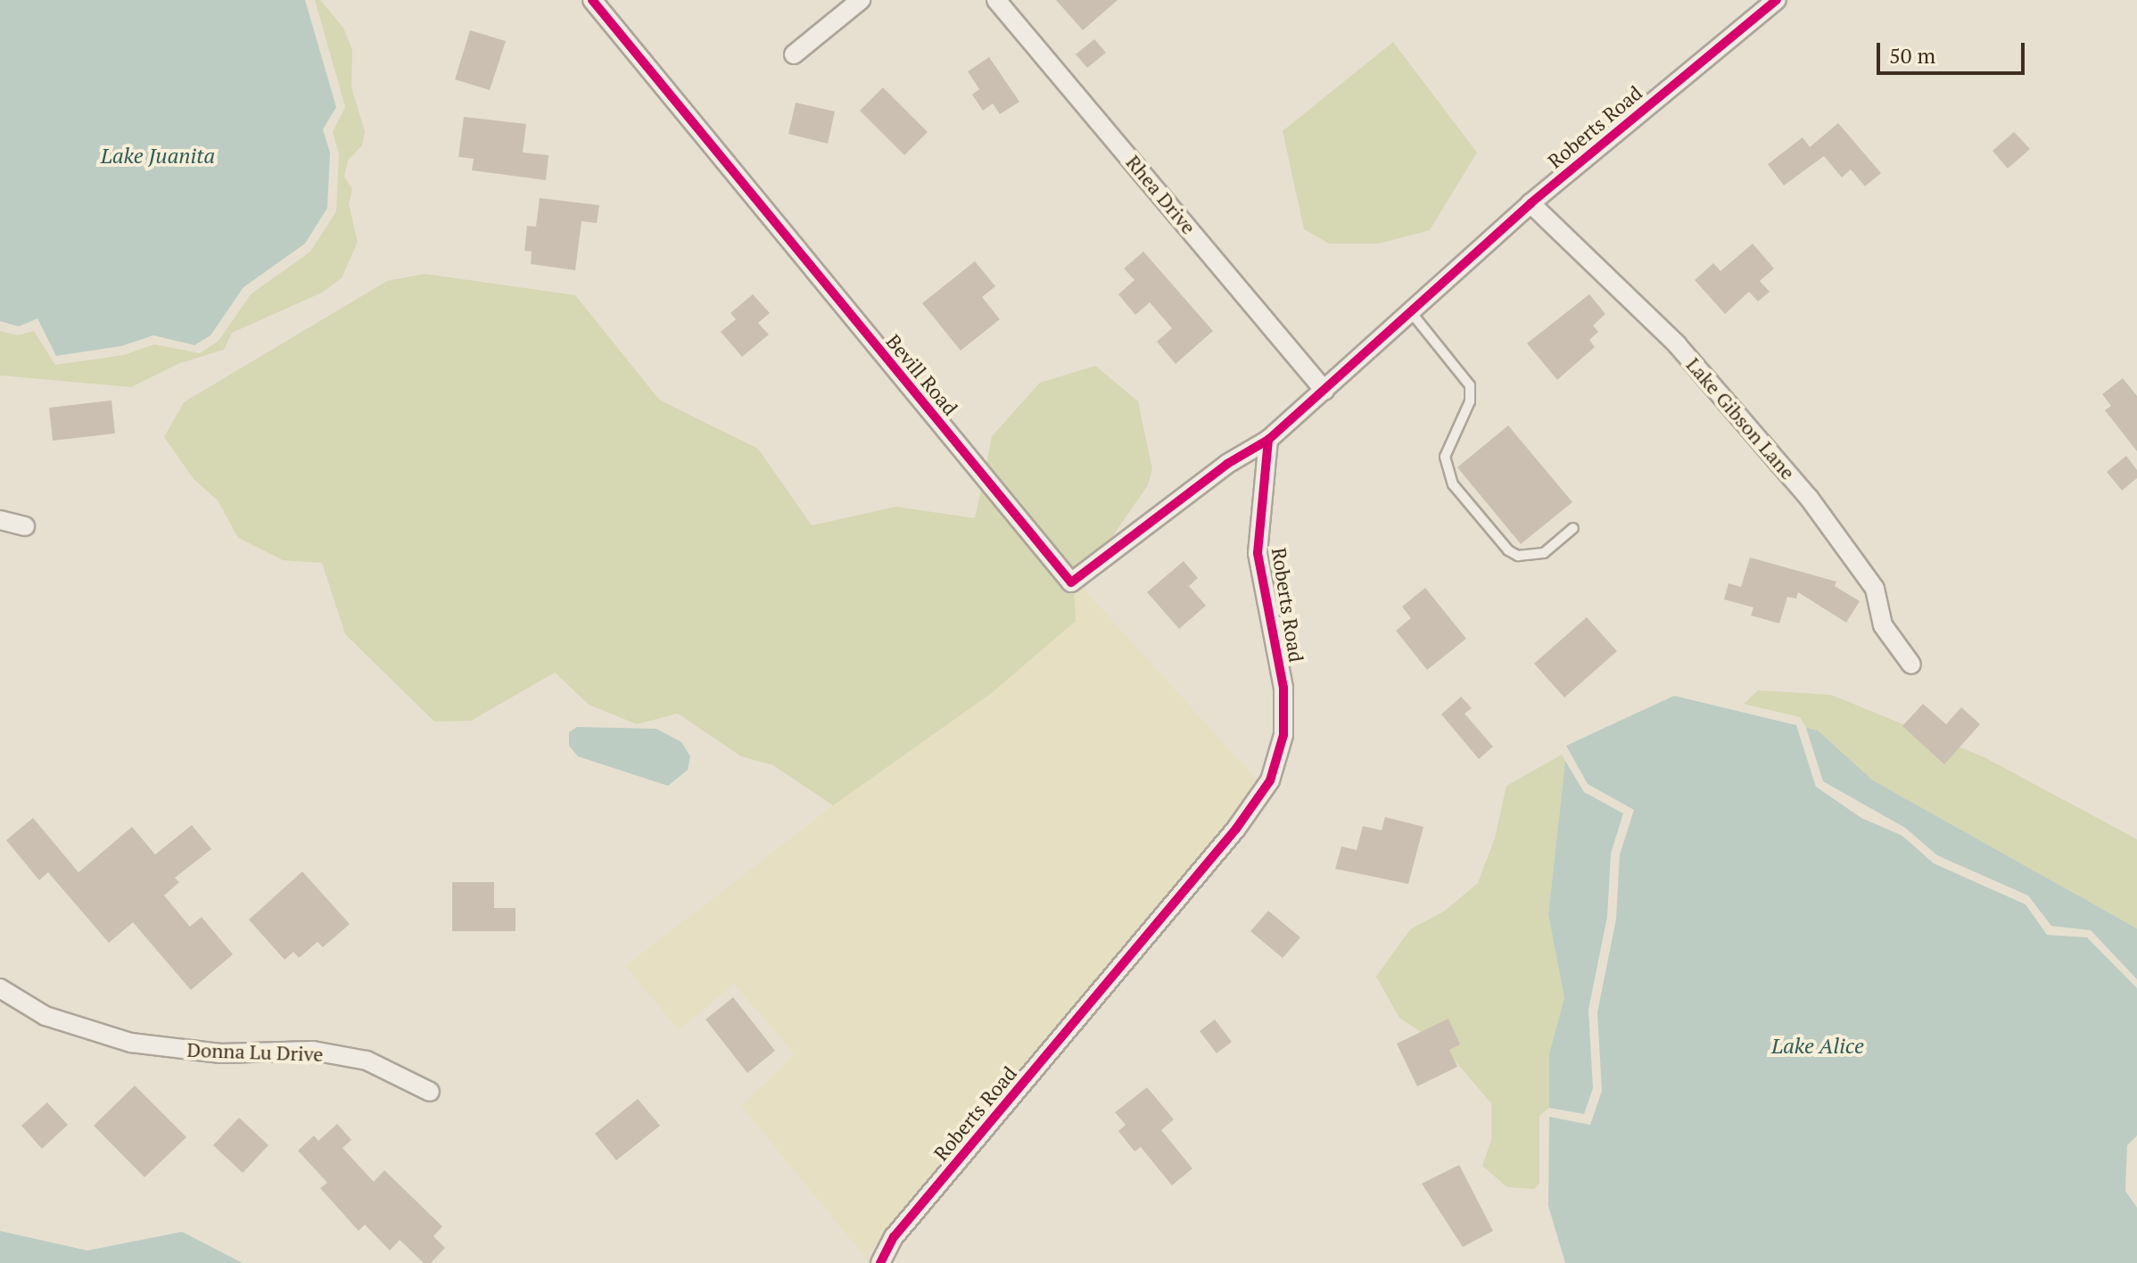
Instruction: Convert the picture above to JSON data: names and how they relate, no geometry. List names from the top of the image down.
{
  "streets": {
    "street": [
      "Roberts Road",
      "Rhea Drive",
      "Bevill Road",
      "Lake Gibson Lane",
      "Donna Lu Drive"
    ]
  },
  "crossings": [
    ["Roberts Road", "Rhea Drive"],
    ["Roberts Road", "Bevill Road"],
    ["Roberts Road", "Lake Gibson Lane"]
  ],
  "water": ["Lake Juanita", "Lake Alice"],
  "scale_bar": "50 m"
}
